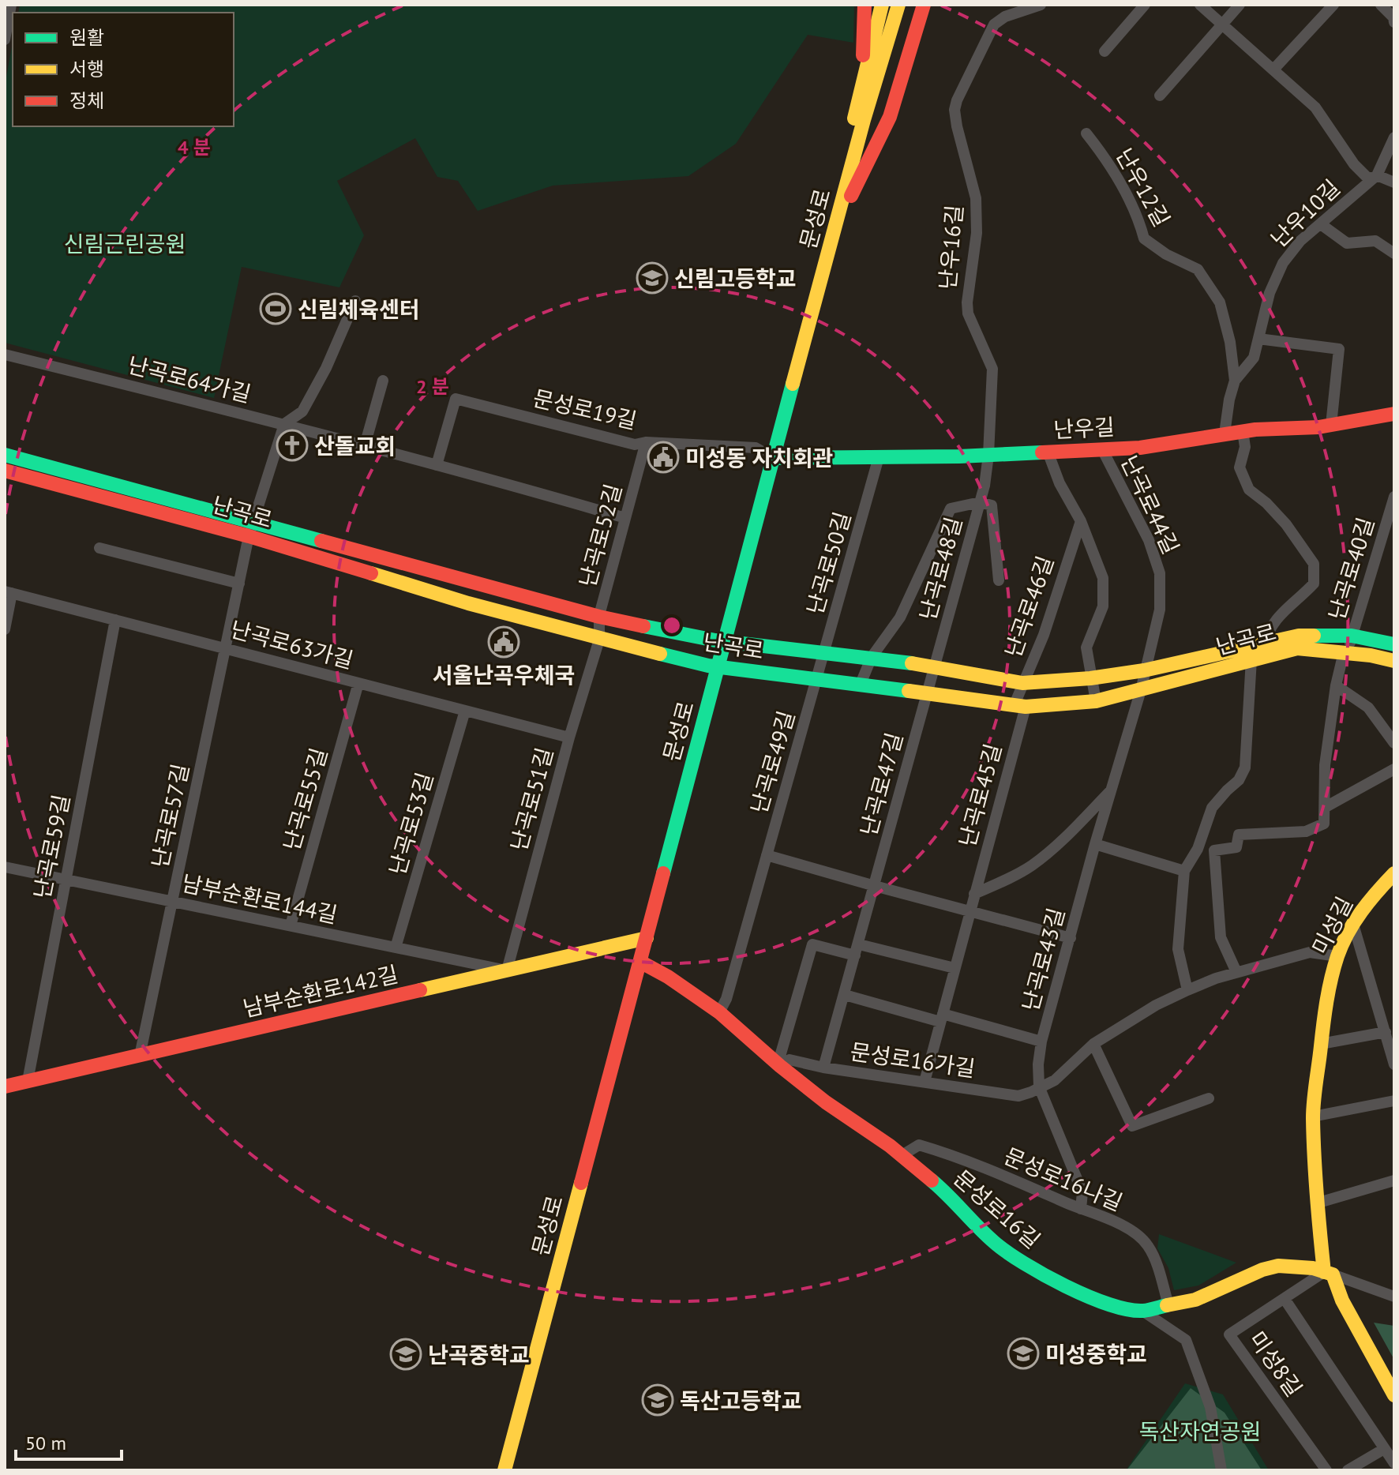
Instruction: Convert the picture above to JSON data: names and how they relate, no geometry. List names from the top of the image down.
{
  "streets": {
    "main road": [
      "문성로",
      "난우길",
      "난곡로",
      "미성길",
      "남부순환로142길",
      "문성로16길"
    ],
    "street": [
      "난우12길",
      "난우10길",
      "난우16길",
      "난곡로64가길",
      "문성로19길",
      "난곡로44길",
      "난곡로52길",
      "난곡로50길",
      "난곡로48길",
      "난곡로40길",
      "난곡로46길",
      "난곡로63가길",
      "난곡로49길",
      "난곡로47길",
      "난곡로45길",
      "난곡로55길",
      "난곡로51길",
      "난곡로57길",
      "난곡로53길",
      "난곡로59길",
      "남부순환로144길",
      "난곡로43길",
      "문성로16가길",
      "문성로16나길",
      "미성8길"
    ]
  },
  "crossings": [
    ["난우12길", "난우10길"],
    ["난우10길", "난우길"],
    ["문성로", "문성로19길"],
    ["문성로", "난우길"],
    ["문성로", "난곡로"],
    ["문성로", "남부순환로142길"],
    ["문성로", "문성로16길"],
    ["난우16길", "난우길"],
    ["난우16길", "난곡로48길"],
    ["난곡로64가길", "문성로19길"],
    ["난곡로64가길", "난곡로52길"],
    ["난곡로64가길", "난곡로57길"],
    ["문성로19길", "난우길"],
    ["문성로19길", "난곡로52길"],
    ["난우길", "난곡로44길"],
    ["난우길", "난곡로50길"],
    ["난우길", "난곡로48길"],
    ["난곡로44길", "난곡로"],
    ["난곡로44길", "난곡로43길"],
    ["난곡로", "난곡로52길"],
    ["난곡로", "난곡로50길"],
    ["난곡로", "난곡로48길"],
    ["난곡로", "난곡로40길"],
    ["난곡로", "난곡로46길"],
    ["난곡로", "난곡로49길"],
    ["난곡로", "난곡로47길"],
    ["난곡로", "난곡로45길"],
    ["난곡로", "난곡로51길"],
    ["난곡로", "난곡로57길"],
    ["난곡로", "난곡로43길"],
    ["난곡로52길", "난곡로51길"],
    ["난곡로50길", "난곡로49길"],
    ["난곡로48길", "난곡로47길"],
    ["난곡로46길", "난곡로45길"],
    ["난곡로63가길", "난곡로55길"],
    ["난곡로63가길", "난곡로51길"],
    ["난곡로63가길", "난곡로57길"],
    ["난곡로63가길", "난곡로53길"],
    ["난곡로63가길", "난곡로59길"],
    ["난곡로49길", "문성로16길"],
    ["난곡로47길", "문성로16가길"],
    ["난곡로45길", "문성로16가길"],
    ["난곡로55길", "남부순환로144길"],
    ["난곡로51길", "남부순환로144길"],
    ["난곡로51길", "남부순환로142길"],
    ["난곡로57길", "남부순환로144길"],
    ["난곡로57길", "남부순환로142길"],
    ["난곡로53길", "남부순환로144길"],
    ["난곡로59길", "남부순환로144길"],
    ["난곡로59길", "남부순환로142길"],
    ["남부순환로144길", "남부순환로142길"],
    ["미성길", "문성로16가길"],
    ["미성길", "문성로16길"],
    ["미성길", "미성8길"],
    ["난곡로43길", "문성로16가길"],
    ["문성로16가길", "문성로16길"],
    ["문성로16나길", "문성로16길"],
    ["문성로16길", "미성8길"]
  ],
  "parks": ["신림근린공원", "독산자연공원"],
  "places": {
    "school or university": [
      "신림고등학교",
      "미성중학교",
      "난곡중학교",
      "독산고등학교"
    ],
    "sports": ["신림체육센터"],
    "church": ["산돌교회"],
    "public building": ["미성동 자치회관", "서울난곡우체국"]
  },
  "legend": ["원활", "서행", "정체"],
  "scale_bar": "50 m",
  "rings": ["4 분", "2 분"]
}
